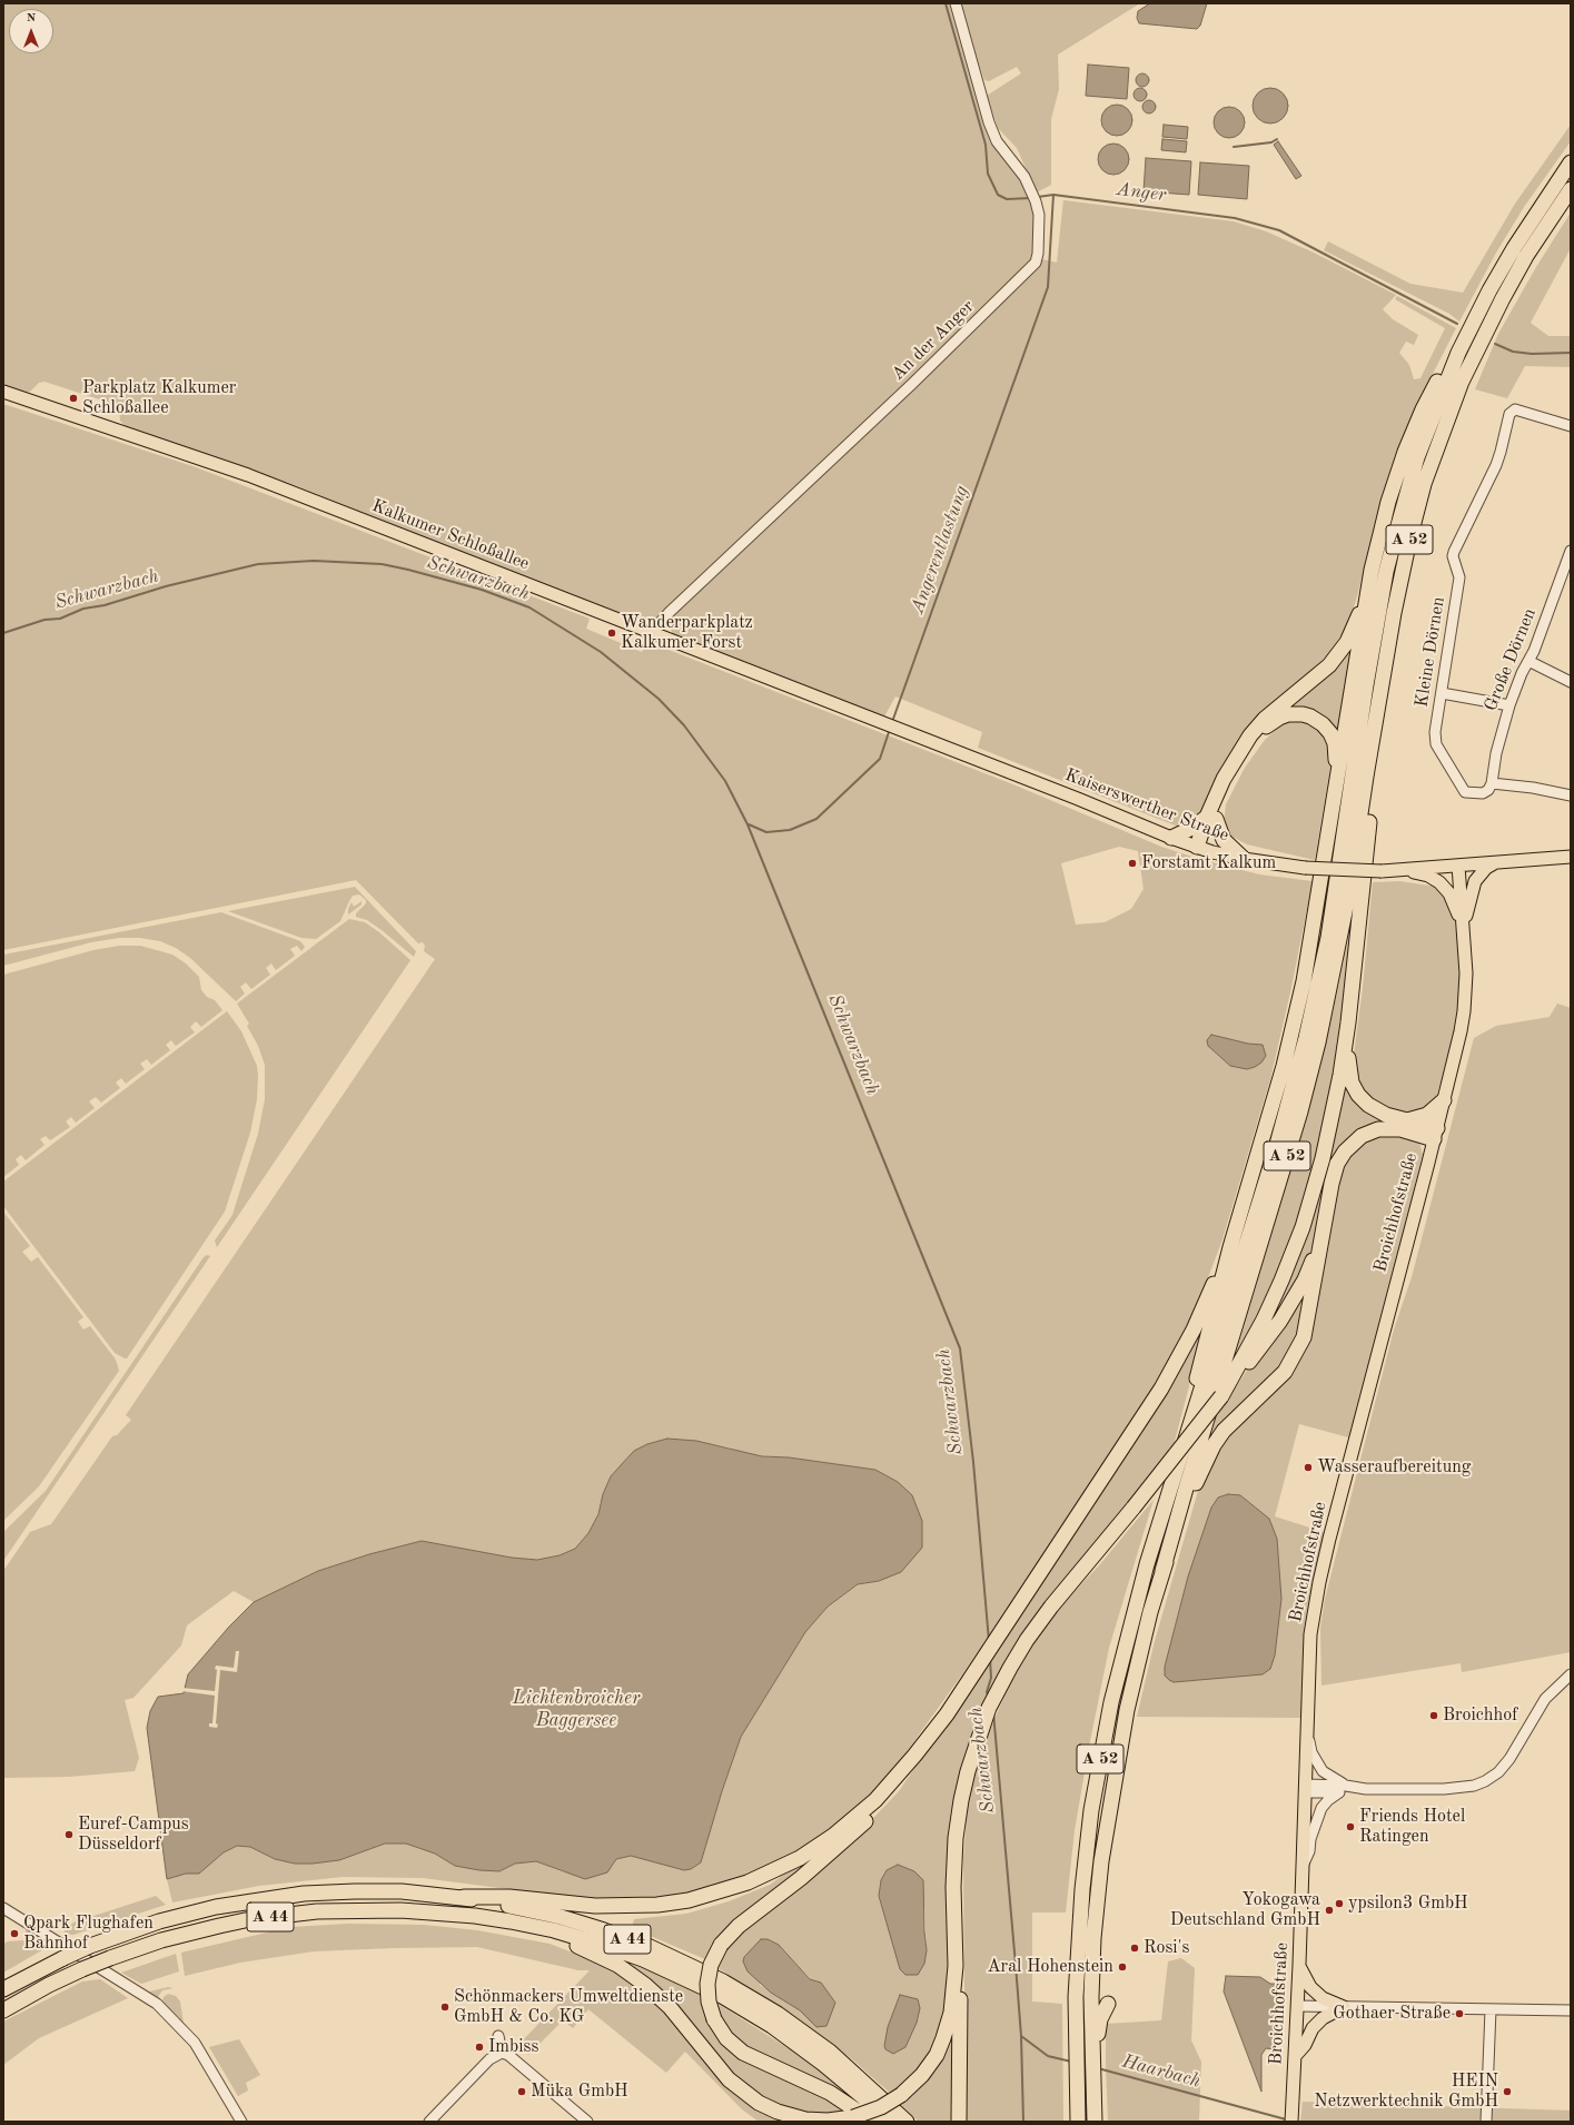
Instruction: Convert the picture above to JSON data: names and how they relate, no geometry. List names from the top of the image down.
{
  "streets": {
    "highway": ["A 52", "A 44"],
    "main road": ["Kalkumer Schloßallee", "Kaiserswerther Straße", "Broichhofstraße"],
    "street": ["An der Anger", "Kleine Dörnen", "Große Dörnen"]
  },
  "crossings": [
    ["An der Anger", "Kalkumer Schloßallee"],
    ["Kalkumer Schloßallee", "Kaiserswerther Straße"],
    ["Kleine Dörnen", "Große Dörnen"],
    ["Kaiserswerther Straße", "Broichhofstraße"]
  ],
  "water": [
    "Anger",
    "Angerentlastung",
    "Schwarzbach",
    "Lichtenbroicher Baggersee",
    "Haarbach"
  ],
  "places": [
    "Parkplatz Kalkumer Schloßallee",
    "Wanderparkplatz Kalkumer Forst",
    "Forstamt Kalkum",
    "Wasseraufbereitung",
    "Broichhof",
    "Friends Hotel Ratingen",
    "Euref-Campus Düsseldorf",
    "ypsilon3 GmbH",
    "Yokogawa Deutschland GmbH",
    "Qpark Flughafen Bahnhof",
    "Rosi's",
    "Aral Hohenstein",
    "Schönmackers Umweltdienste GmbH & Co. KG",
    "Gothaer Straße",
    "Imbiss",
    "Müka GmbH",
    "HEIN Netzwerktechnik GmbH"
  ],
  "north": "top"
}
